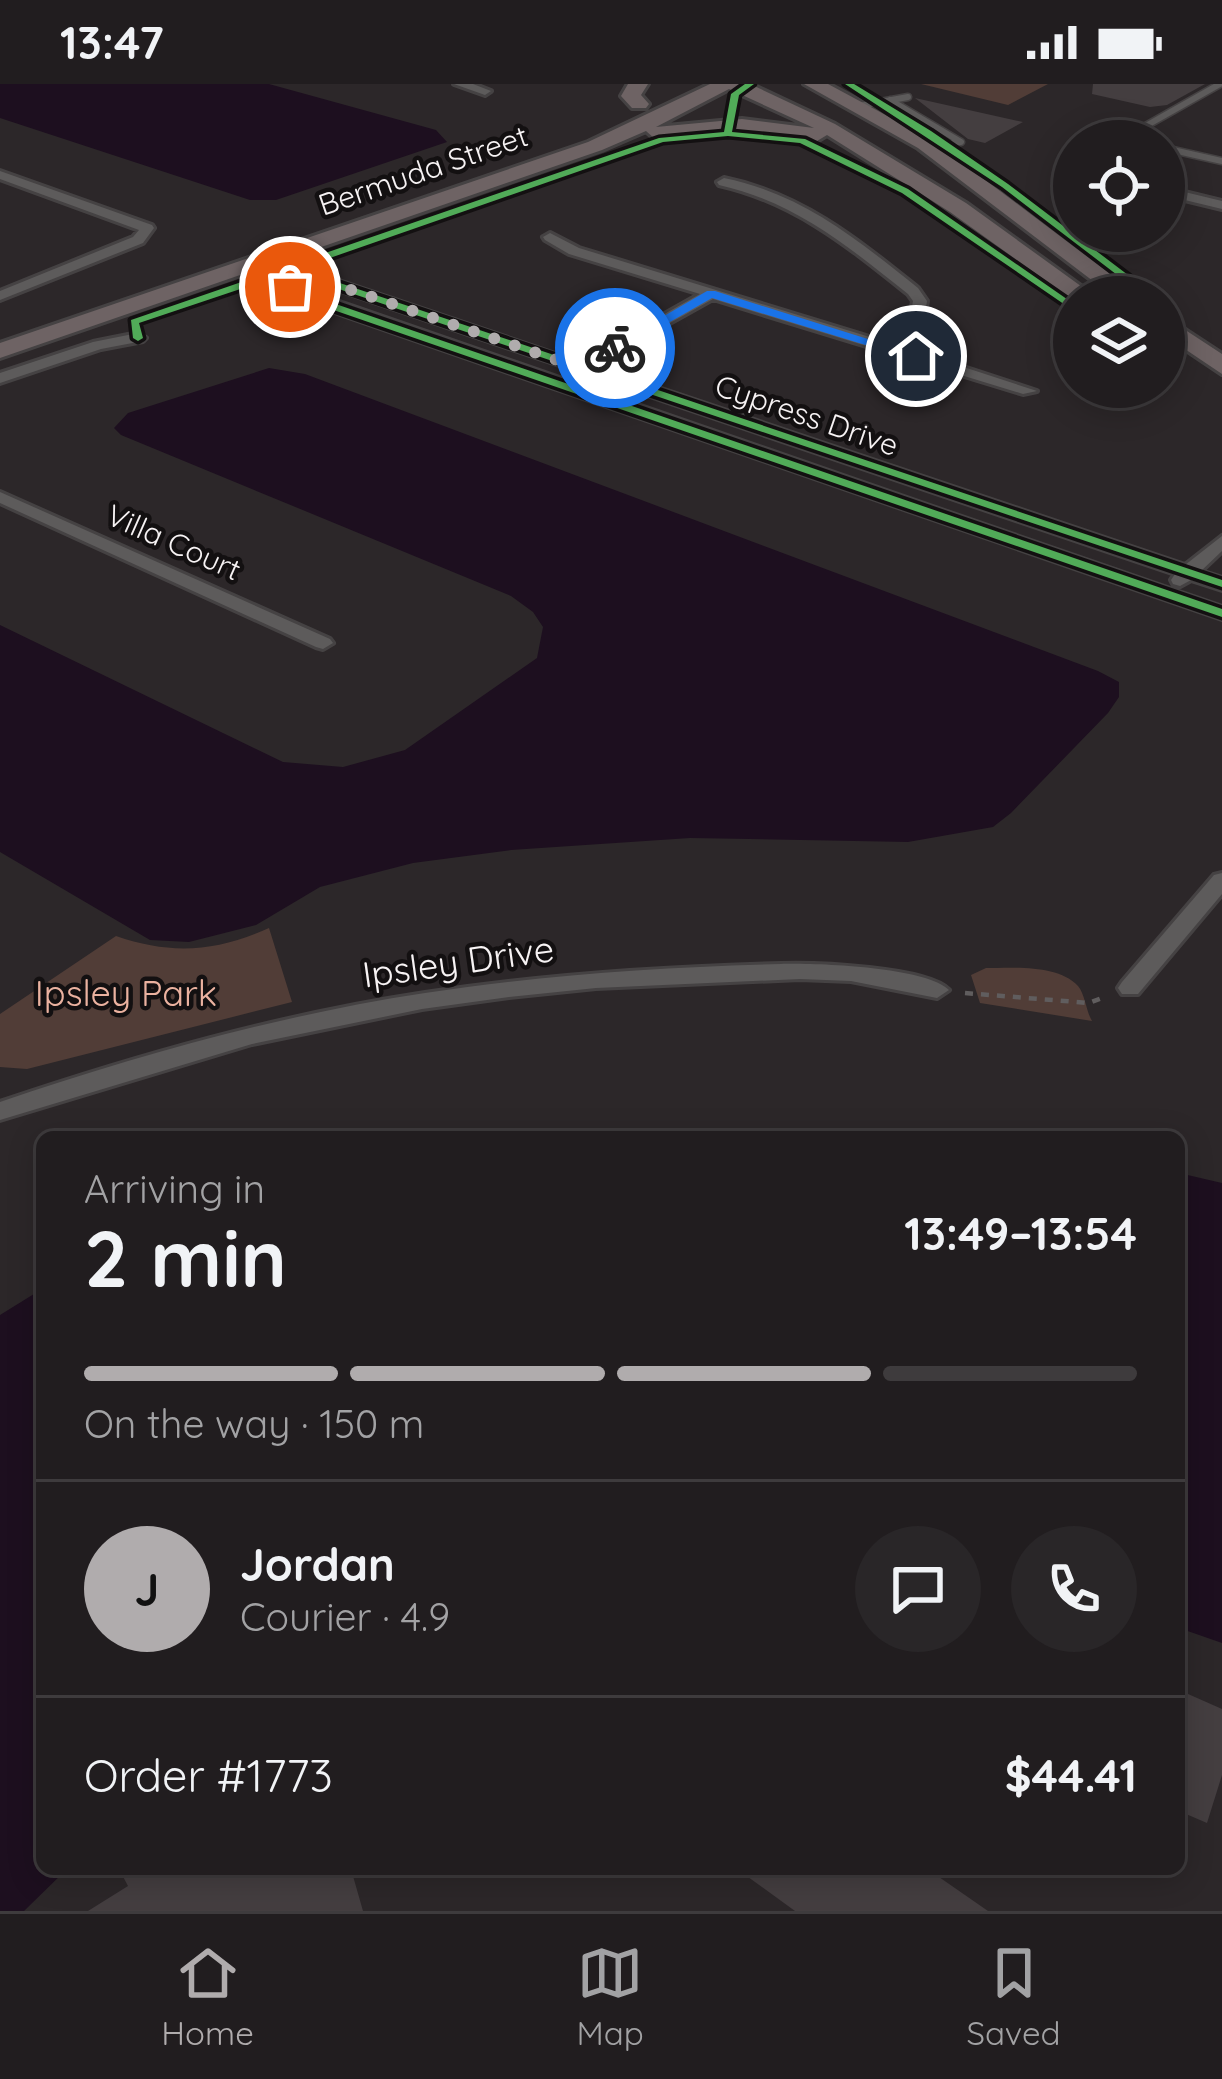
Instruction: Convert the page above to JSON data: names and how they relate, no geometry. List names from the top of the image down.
{
  "streets": {
    "main road": ["Bermuda Street"],
    "street": ["Cypress Drive", "Villa Court", "Ipsley Drive"]
  },
  "parks": ["Ipsley Park"],
  "page": {
    "status": "13:47",
    "heading": ["2 min", "Arriving in", "13:49–13:54"],
    "panel": [
      "Jordan",
      "Courier · 4.9",
      "Order #1773",
      "$44.41"
    ],
    "bar": "On the way · 150 m",
    "round": "J",
    "tabs": ["Home", "Map", "Saved"]
  }
}
